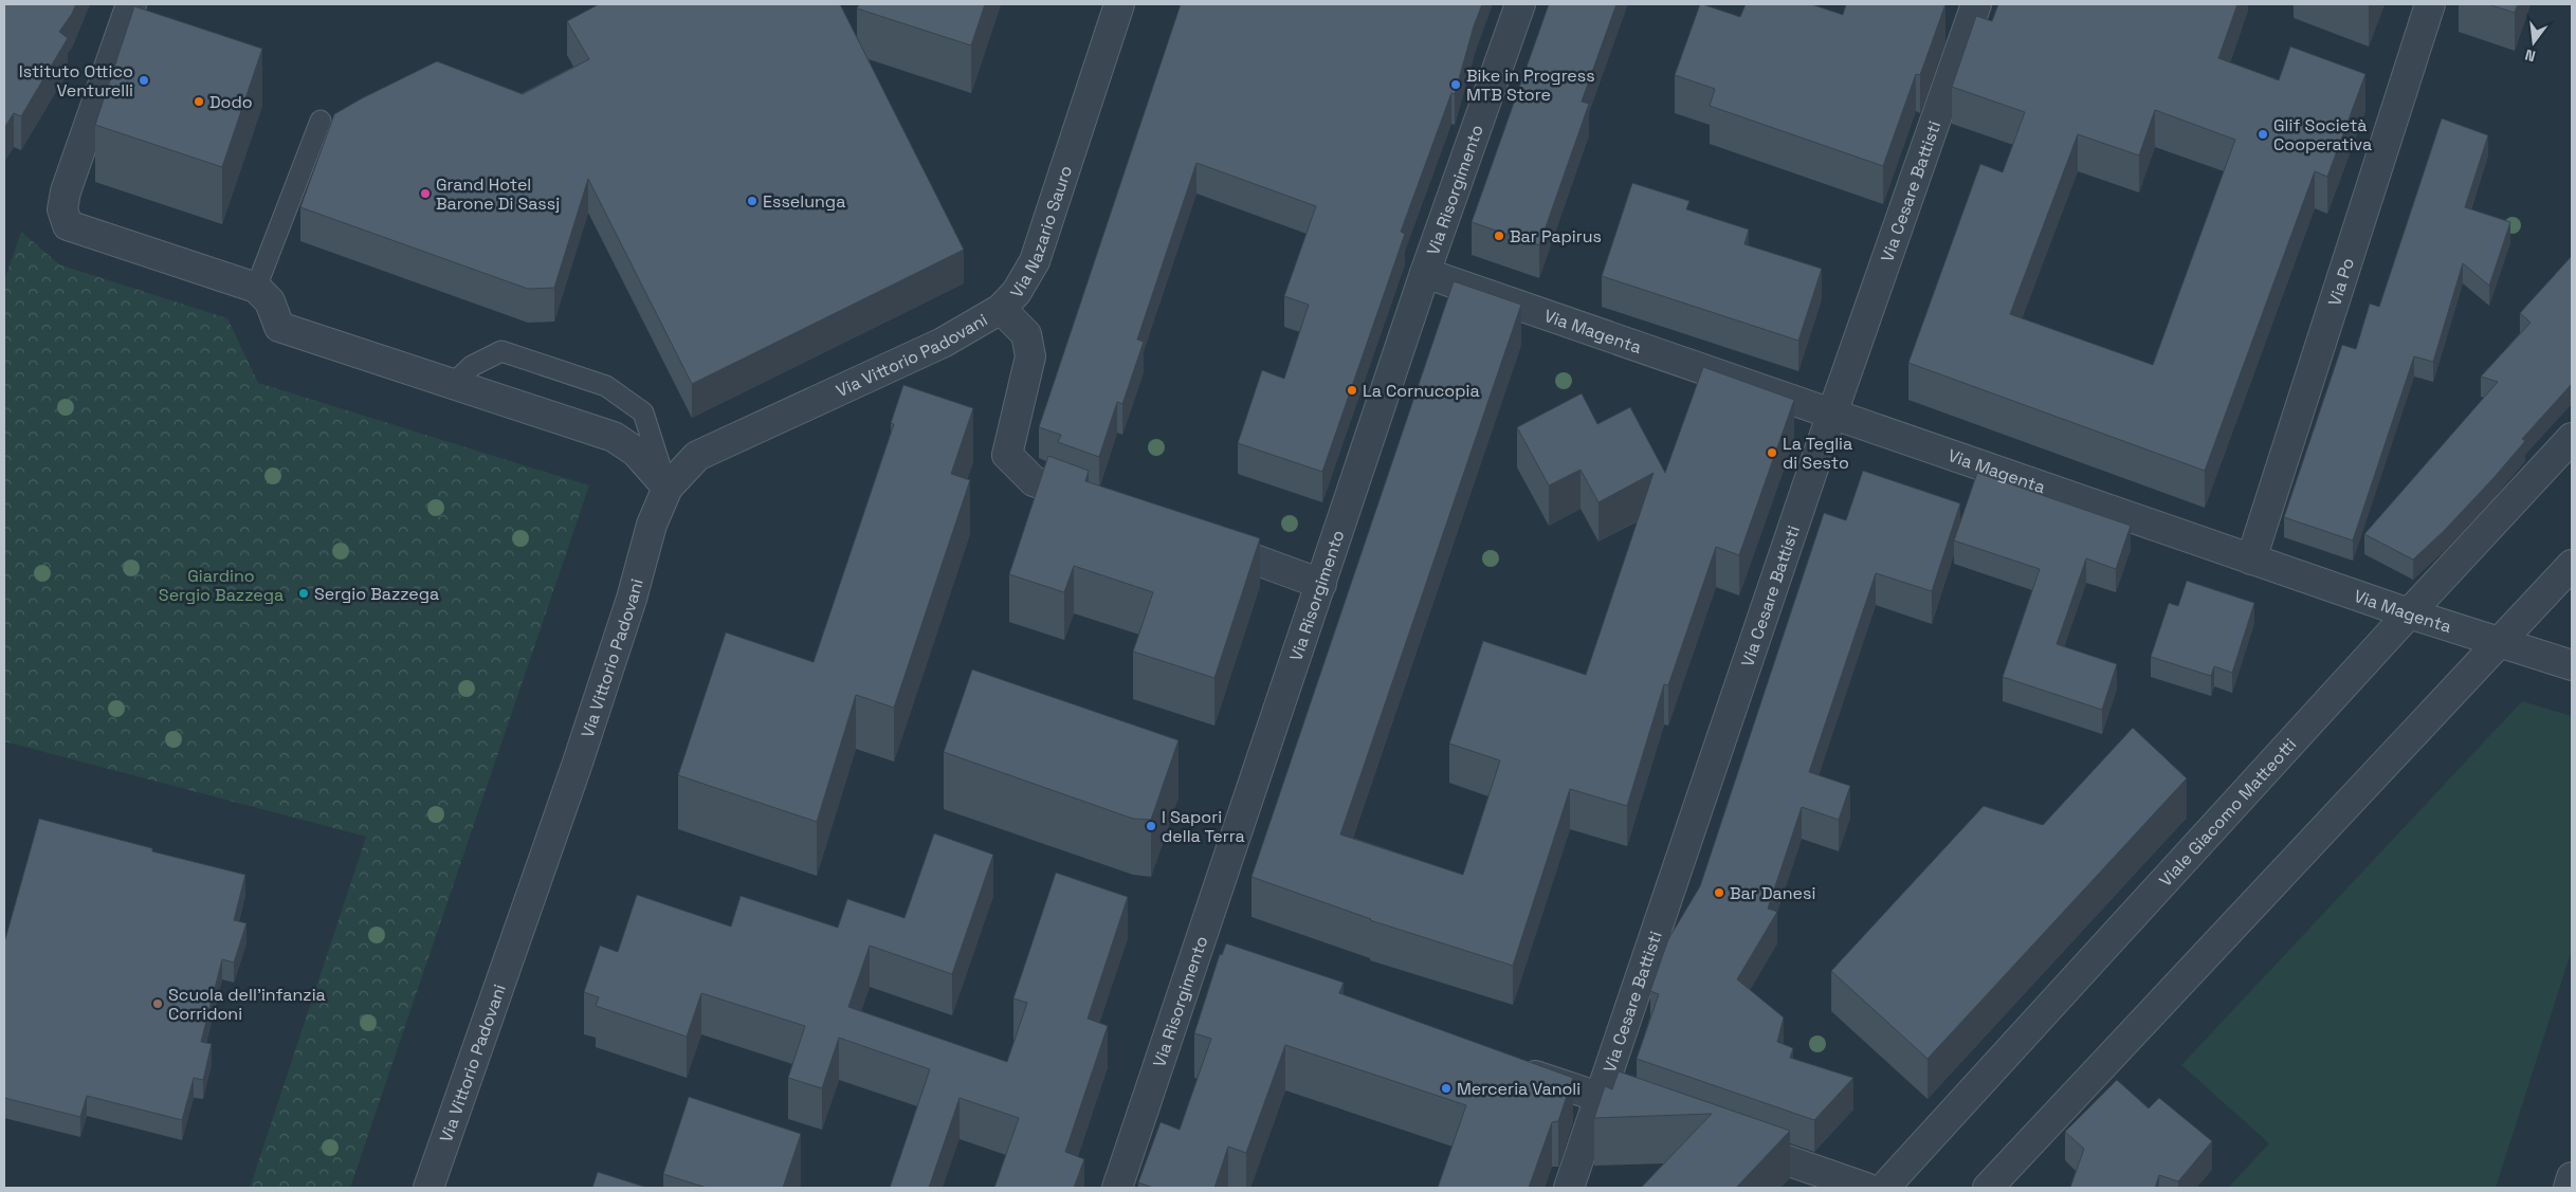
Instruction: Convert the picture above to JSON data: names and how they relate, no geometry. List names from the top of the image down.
{
  "streets": {
    "street": [
      "Via Risorgimento",
      "Via Cesare Battisti",
      "Via Nazario Sauro",
      "Via Po",
      "Via Magenta",
      "Via Vittorio Padovani",
      "Viale Giacomo Matteotti"
    ]
  },
  "crossings": [
    ["Via Risorgimento", "Via Magenta"],
    ["Via Cesare Battisti", "Via Magenta"],
    ["Via Nazario Sauro", "Via Vittorio Padovani"],
    ["Via Po", "Via Magenta"],
    ["Via Magenta", "Viale Giacomo Matteotti"]
  ],
  "parks": ["Giardino Sergio Bazzega"],
  "places": [
    "Istituto Ottico Venturelli",
    "Bike in Progress MTB Store",
    "Dodo",
    "Glif Società Cooperativa",
    "Grand Hotel Barone Di Sassj",
    "Esselunga",
    "Bar Papirus",
    "La Cornucopia",
    "La Teglia di Sesto",
    "Sergio Bazzega",
    "I Sapori della Terra",
    "Bar Danesi",
    "Scuola dell'infanzia Corridoni",
    "Merceria Vanoli"
  ],
  "north": "bottom"
}
